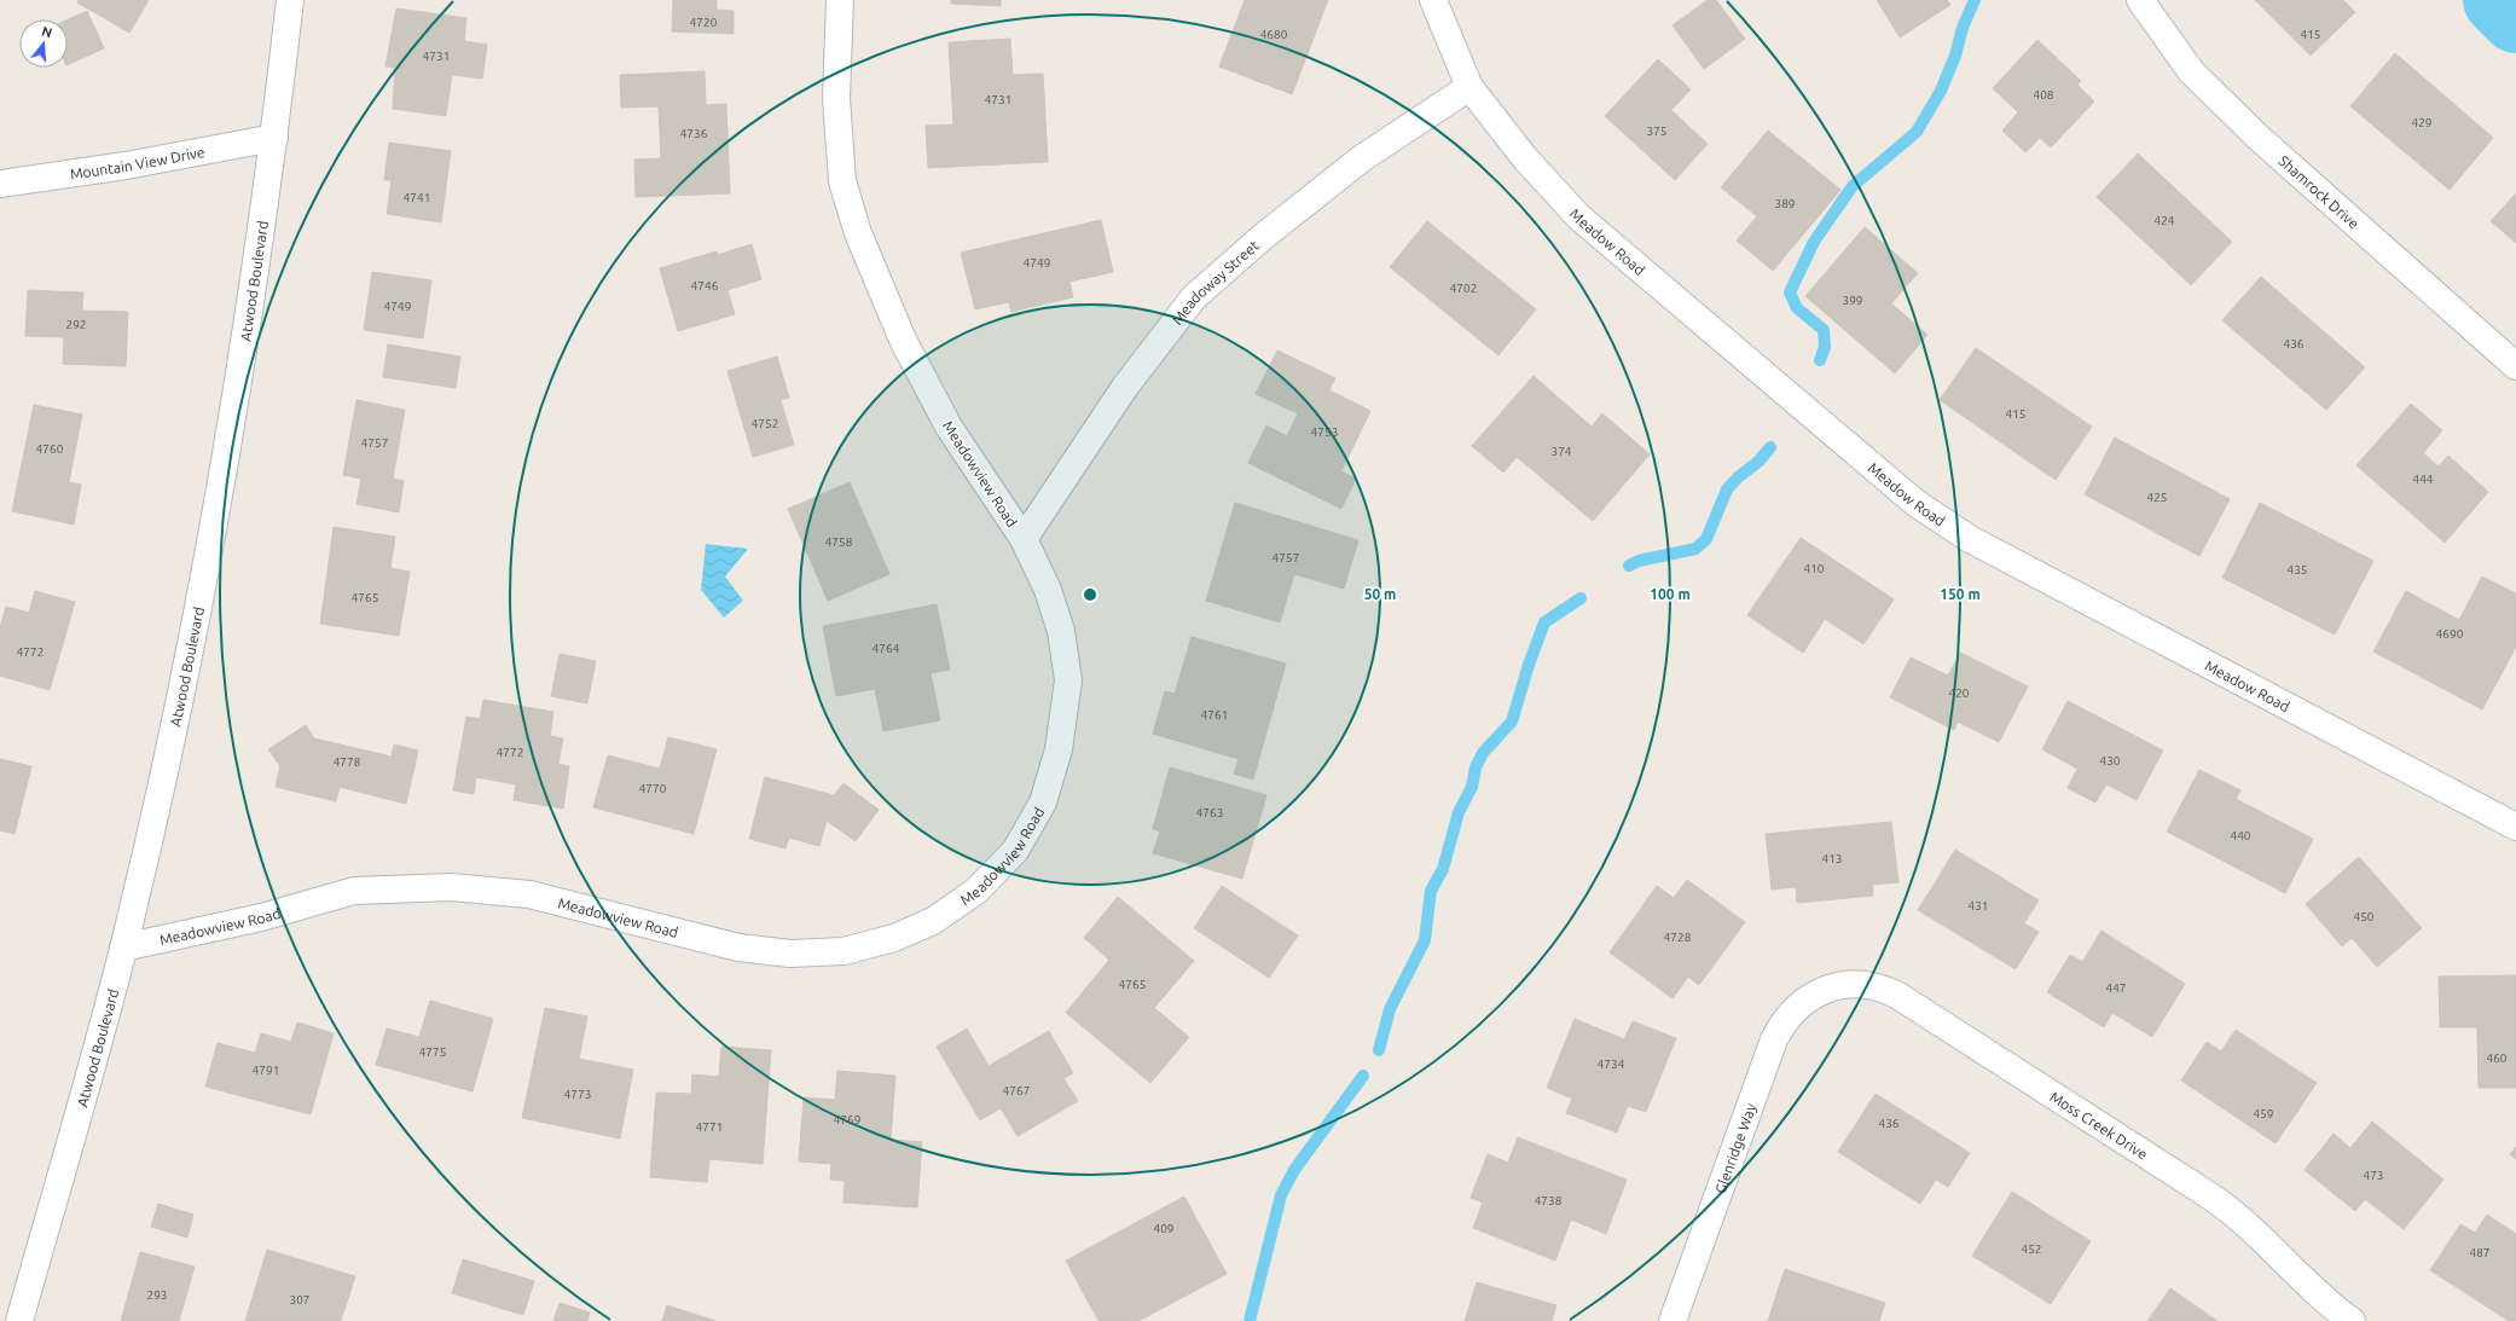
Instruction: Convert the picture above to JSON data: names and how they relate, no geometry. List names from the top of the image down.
{
  "streets": {
    "street": [
      "Mountain View Drive",
      "Shamrock Drive",
      "Meadow Road",
      "Atwood Boulevard",
      "Meadoway Street",
      "Meadowview Road",
      "Moss Creek Drive",
      "Glenridge Way"
    ]
  },
  "crossings": [
    ["Mountain View Drive", "Atwood Boulevard"],
    ["Meadow Road", "Meadoway Street"],
    ["Atwood Boulevard", "Meadowview Road"],
    ["Meadoway Street", "Meadowview Road"],
    ["Moss Creek Drive", "Glenridge Way"]
  ],
  "house_numbers": [
    "4720",
    "4680",
    "415",
    "4731",
    "408",
    "4731",
    "429",
    "375",
    "4736",
    "4741",
    "389",
    "424",
    "4749",
    "4746",
    "4702",
    "399",
    "4749",
    "292",
    "436",
    "415",
    "4752",
    "4753",
    "4757",
    "4760",
    "374",
    "444",
    "425",
    "4758",
    "4757",
    "410",
    "435",
    "4765",
    "4690",
    "4764",
    "4772",
    "420",
    "4761",
    "4772",
    "430",
    "4778",
    "4770",
    "4763",
    "440",
    "413",
    "431",
    "450",
    "4728",
    "4765",
    "447",
    "4775",
    "460",
    "4734",
    "4791",
    "4767",
    "4773",
    "459",
    "4769",
    "436",
    "4771",
    "473",
    "4738",
    "409",
    "452",
    "487",
    "293",
    "307"
  ],
  "north": "top",
  "rings": ["50 m", "100 m", "150 m"]
}
